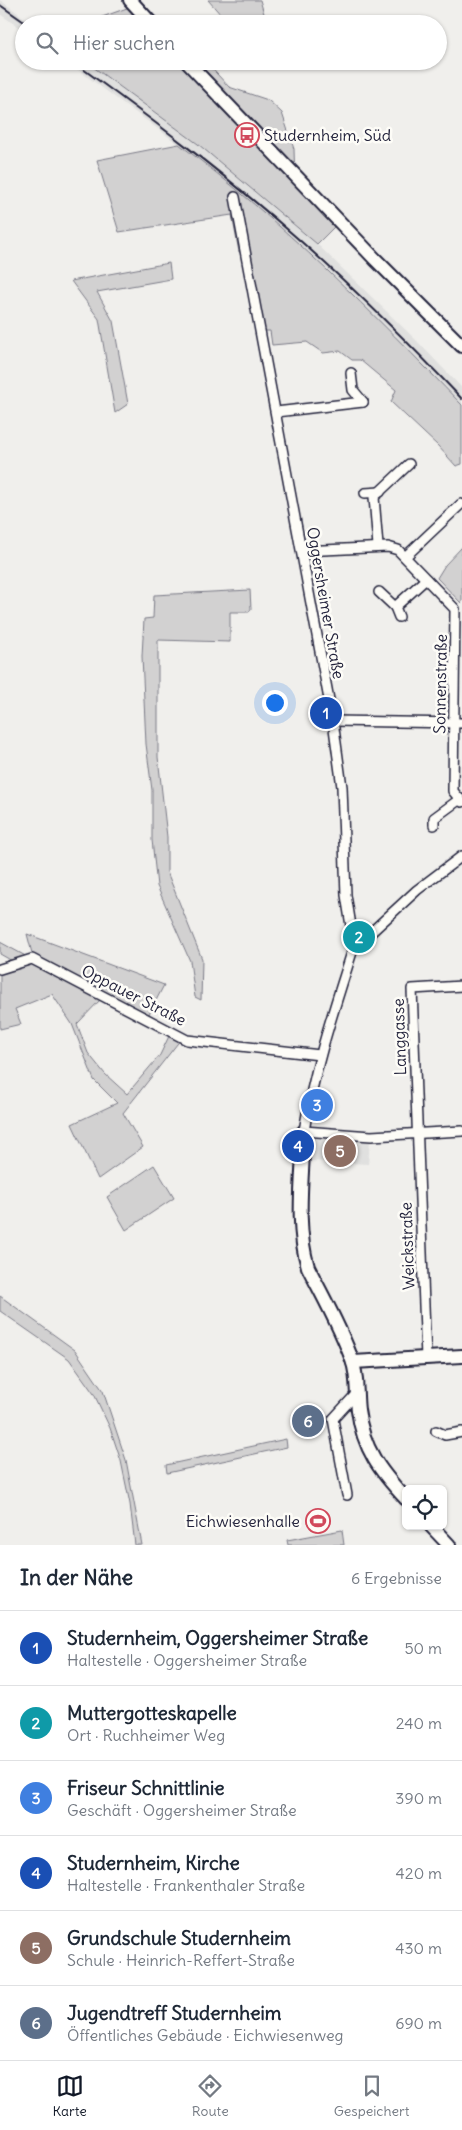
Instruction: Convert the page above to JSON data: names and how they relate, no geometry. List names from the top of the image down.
{
  "streets": {
    "street": [
      "Oggersheimer Straße",
      "Sonnenstraße",
      "Oppauer Straße",
      "Langgasse",
      "Weickstraße"
    ]
  },
  "crossings": [
    ["Oggersheimer Straße", "Sonnenstraße"],
    ["Oggersheimer Straße", "Oppauer Straße"],
    ["Langgasse", "Weickstraße"]
  ],
  "places": {
    "bus stop": ["Studernheim, Süd"],
    "sports": ["Eichwiesenhalle"]
  },
  "page": {
    "search": "Hier suchen",
    "pins": [
      "1",
      "2",
      "3",
      "4",
      "5",
      "6"
    ],
    "heading": ["In der Nähe", "6 Ergebnisse"],
    "list": [
      {
        "mark": "1",
        "name": "Studernheim, Oggersheimer Straße",
        "note": "Haltestelle · Oggersheimer Straße",
        "value": "50 m"
      },
      {
        "mark": "2",
        "name": "Muttergotteskapelle",
        "note": "Ort · Ruchheimer Weg",
        "value": "240 m"
      },
      {
        "mark": "3",
        "name": "Friseur Schnittlinie",
        "note": "Geschäft · Oggersheimer Straße",
        "value": "390 m"
      },
      {
        "mark": "4",
        "name": "Studernheim, Kirche",
        "note": "Haltestelle · Frankenthaler Straße",
        "value": "420 m"
      },
      {
        "mark": "5",
        "name": "Grundschule Studernheim",
        "note": "Schule · Heinrich-Reffert-Straße",
        "value": "430 m"
      },
      {
        "mark": "6",
        "name": "Jugendtreff Studernheim",
        "note": "Öffentliches Gebäude · Eichwiesenweg",
        "value": "690 m"
      }
    ],
    "nav": ["Karte", "Route", "Gespeichert"]
  }
}
